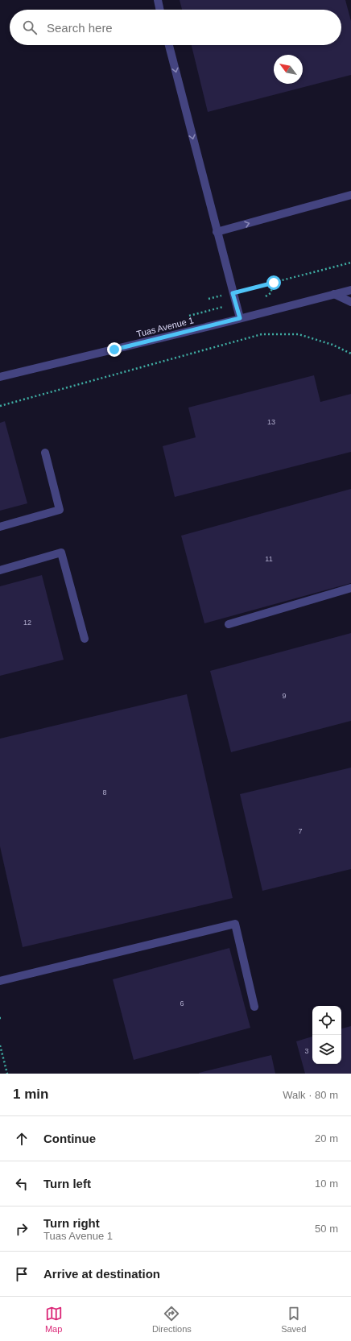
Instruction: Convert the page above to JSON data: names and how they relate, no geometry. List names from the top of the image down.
{
  "streets": {
    "street": ["Tuas Avenue 1"]
  },
  "house_numbers": [
    "13",
    "11",
    "12",
    "9",
    "8",
    "7",
    "6",
    "3"
  ],
  "north": "top left",
  "page": {
    "search": "Search here",
    "heading": ["1 min", "Walk · 80 m"],
    "list": [
      ["Continue", "20 m"],
      ["Turn left", "10 m"],
      ["Turn right", "Tuas Avenue 1", "50 m"],
      "Arrive at destination"
    ],
    "nav": ["Map", "Directions", "Saved"]
  }
}
